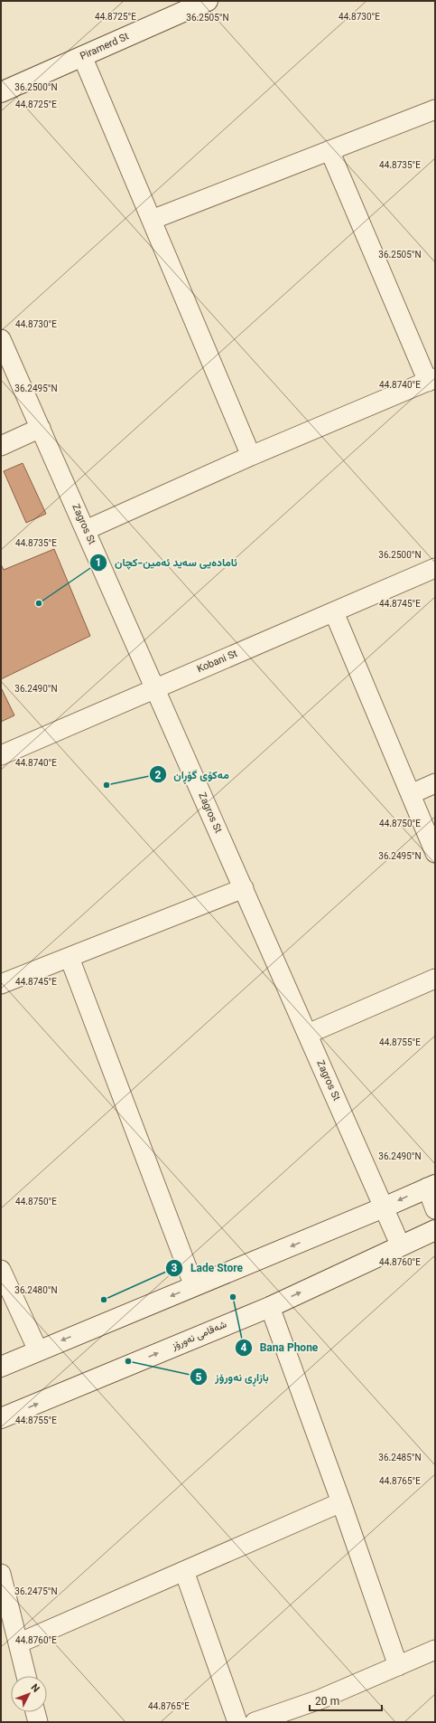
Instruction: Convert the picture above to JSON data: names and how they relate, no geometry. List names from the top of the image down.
{
  "streets": {
    "main road": ["Piramerd St", "شەقامی نەورۆز"],
    "street": ["Zagros St", "Kobani St"]
  },
  "crossings": [
    ["Zagros St", "Kobani St"],
    ["Zagros St", "شەقامی نەورۆز"]
  ],
  "places": [
    "ئامادەیی سەید ئەمین-کچان",
    "مەکۆی گۆڕان",
    "Bana Phone",
    "Lade Store",
    "بازاڕی نەورۆز"
  ],
  "scale_bar": "20 m",
  "north": "top right",
  "coordinates": [
    "44.8730°E",
    "44.8725°E",
    "36.2505°N",
    "36.2500°N",
    "44.8735°E",
    "44.8740°E",
    "36.2495°N",
    "44.8745°E",
    "36.2490°N",
    "44.8750°E",
    "44.8755°E",
    "44.8760°E",
    "36.2480°N",
    "36.2485°N",
    "44.8765°E",
    "36.2475°N"
  ]
}
